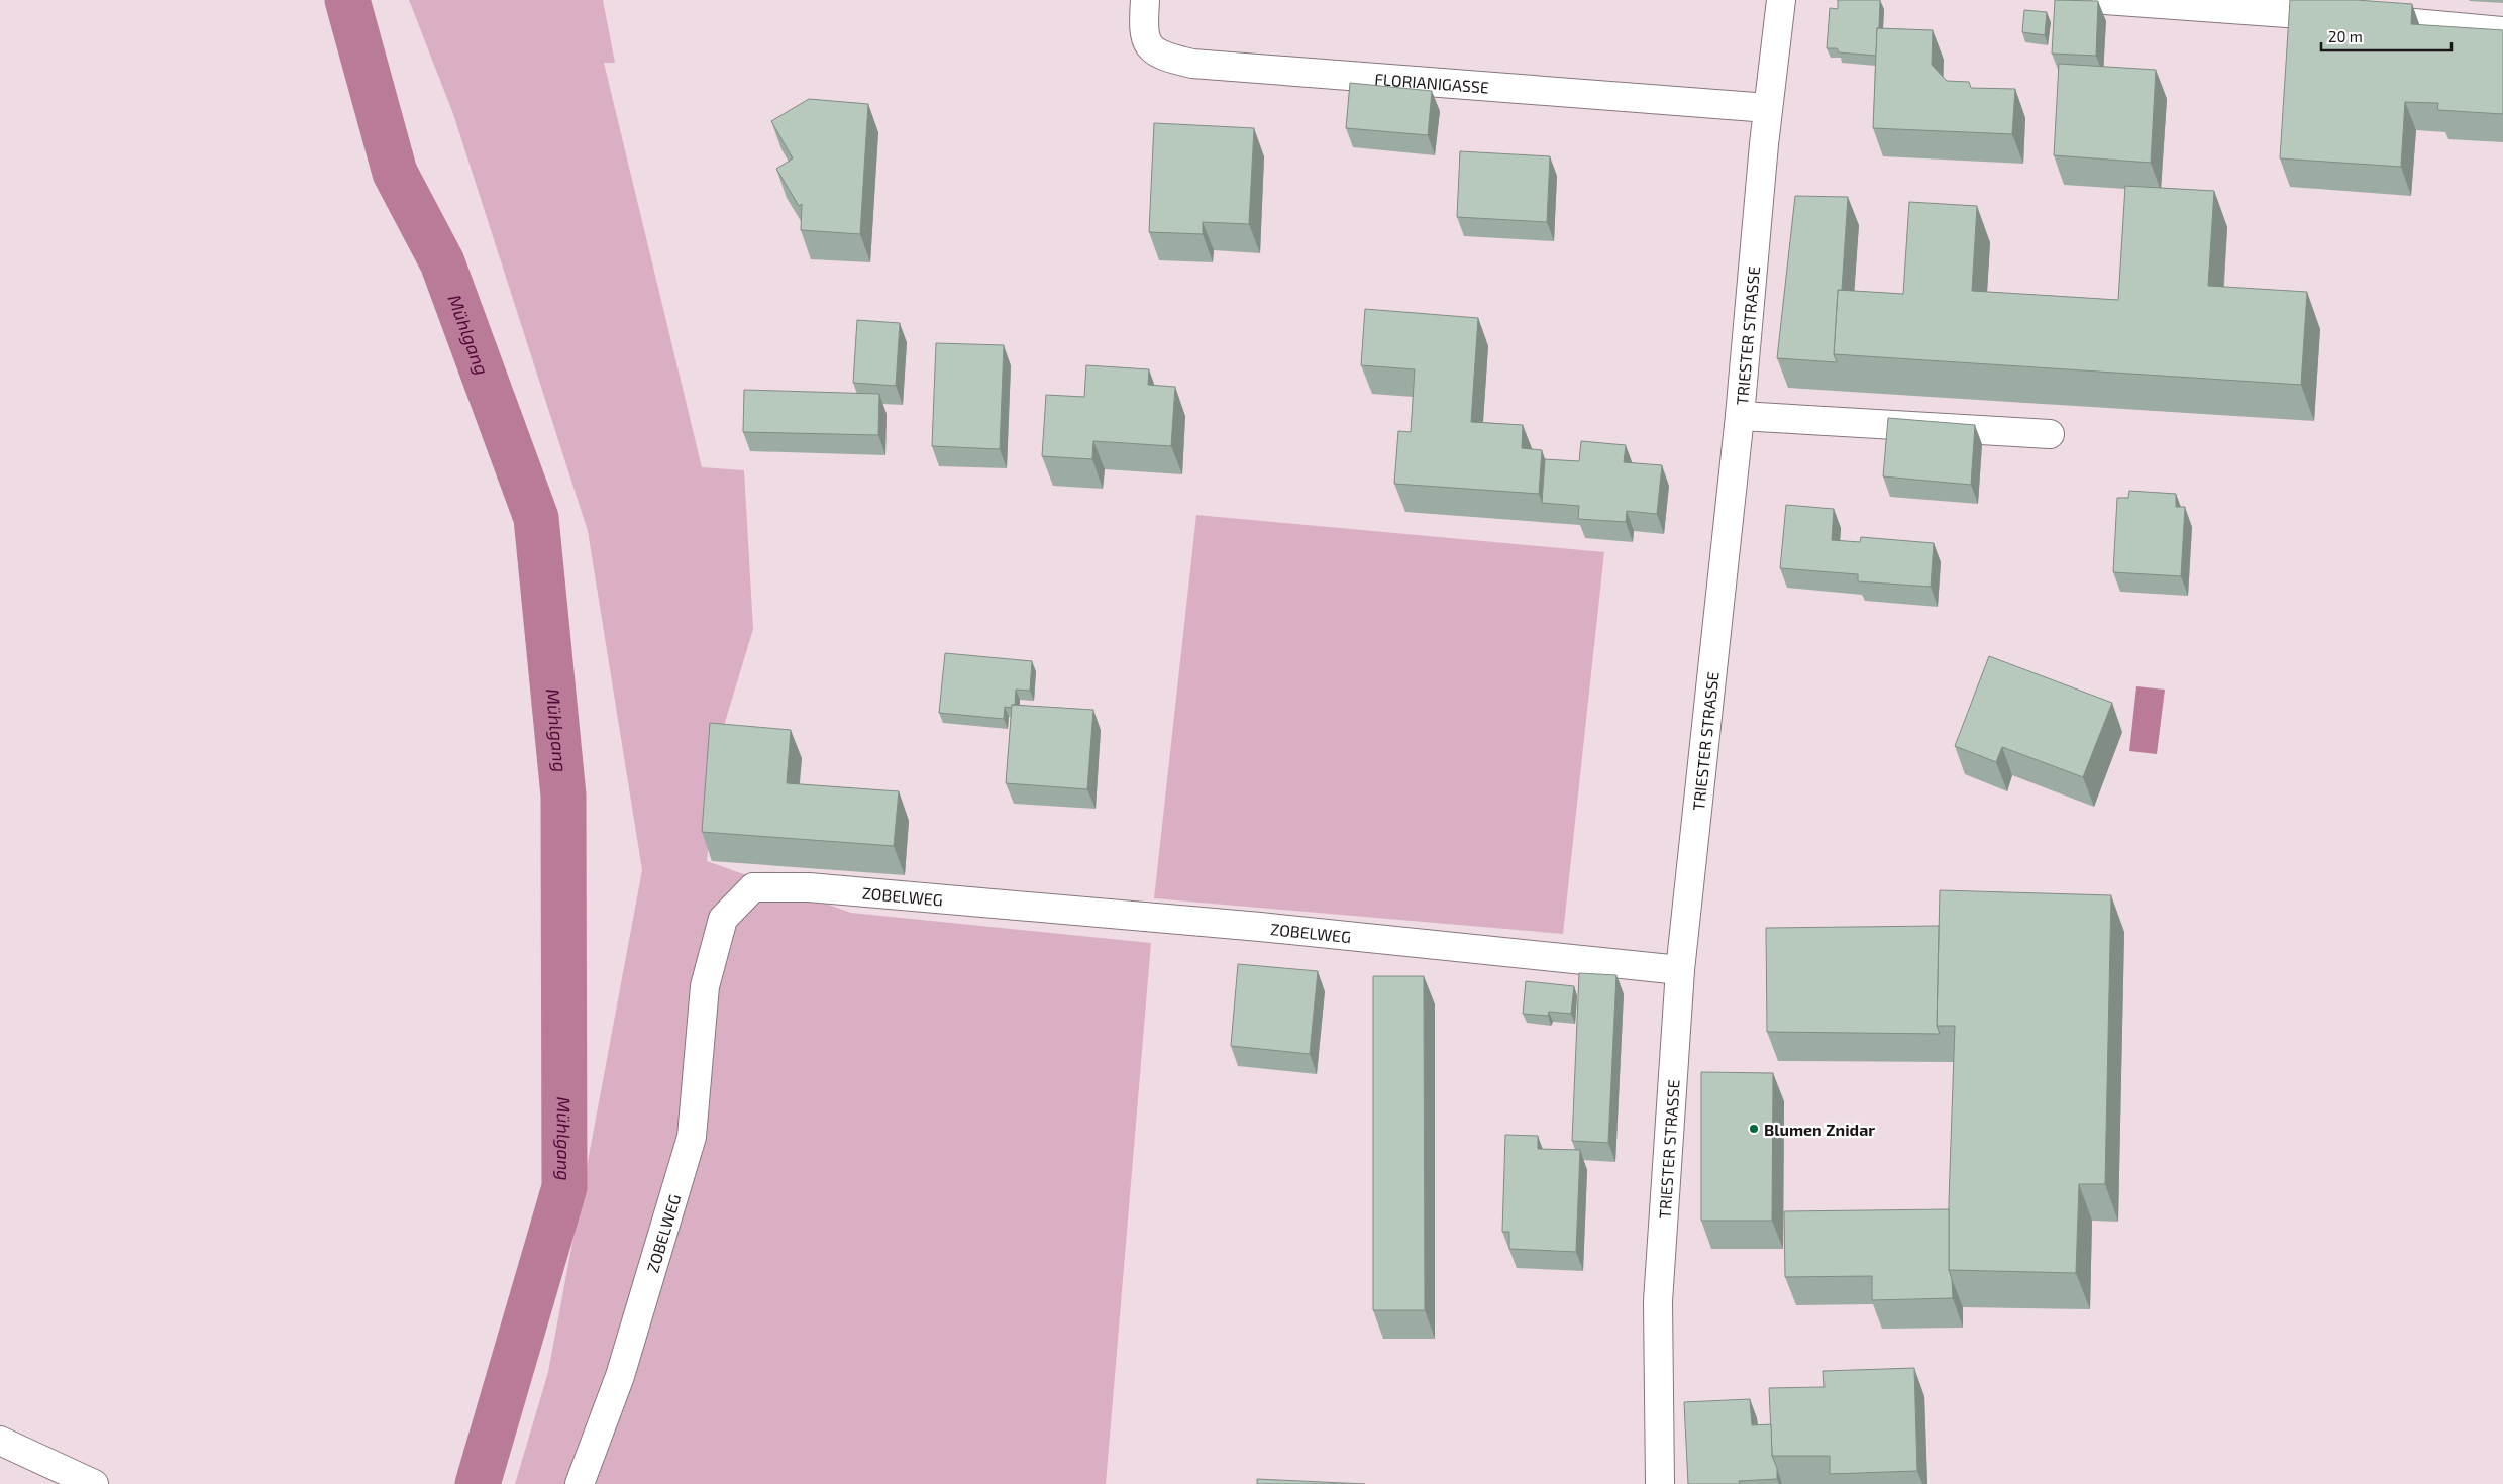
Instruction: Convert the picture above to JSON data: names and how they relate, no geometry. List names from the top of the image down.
{
  "streets": {
    "main road": ["FLORIANIGASSE", "TRIESTER STRASSE", "ZOBELWEG"]
  },
  "crossings": [
    ["FLORIANIGASSE", "TRIESTER STRASSE"],
    ["TRIESTER STRASSE", "ZOBELWEG"]
  ],
  "water": ["Mühlgang"],
  "places": ["Blumen Znidar"],
  "scale_bar": "20 m"
}
